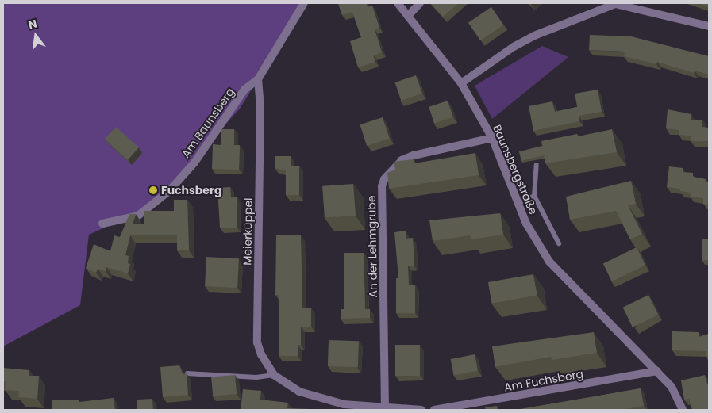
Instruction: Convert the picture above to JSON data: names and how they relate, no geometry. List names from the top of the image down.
{
  "streets": {
    "street": [
      "Am Baunsberg",
      "Baunsbergstraße",
      "Meierküppel",
      "An der Lehmgrube",
      "Am Fuchsberg"
    ]
  },
  "crossings": [
    ["Am Baunsberg", "Meierküppel"],
    ["Baunsbergstraße", "An der Lehmgrube"],
    ["Baunsbergstraße", "Am Fuchsberg"]
  ],
  "places": ["Fuchsberg"],
  "north": "top"
}
